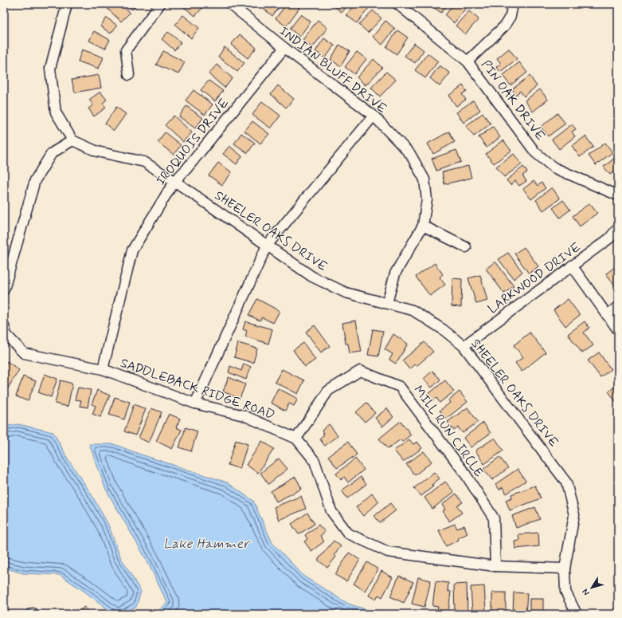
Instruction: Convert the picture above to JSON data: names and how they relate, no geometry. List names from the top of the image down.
{
  "streets": {
    "street": [
      "INDIAN BLUFF DRIVE",
      "PIN OAK DRIVE",
      "IROQUOIS DRIVE",
      "SHEELER OAKS DRIVE",
      "LARKWOOD DRIVE",
      "SADDLEBACK RIDGE ROAD",
      "MILL RUN CIRCLE"
    ]
  },
  "crossings": [
    ["INDIAN BLUFF DRIVE", "IROQUOIS DRIVE"],
    ["INDIAN BLUFF DRIVE", "SHEELER OAKS DRIVE"],
    ["IROQUOIS DRIVE", "SHEELER OAKS DRIVE"],
    ["IROQUOIS DRIVE", "SADDLEBACK RIDGE ROAD"],
    ["SHEELER OAKS DRIVE", "LARKWOOD DRIVE"],
    ["SHEELER OAKS DRIVE", "SADDLEBACK RIDGE ROAD"],
    ["SADDLEBACK RIDGE ROAD", "MILL RUN CIRCLE"]
  ],
  "water": ["Lake Hammer"],
  "north": "bottom left"
}
